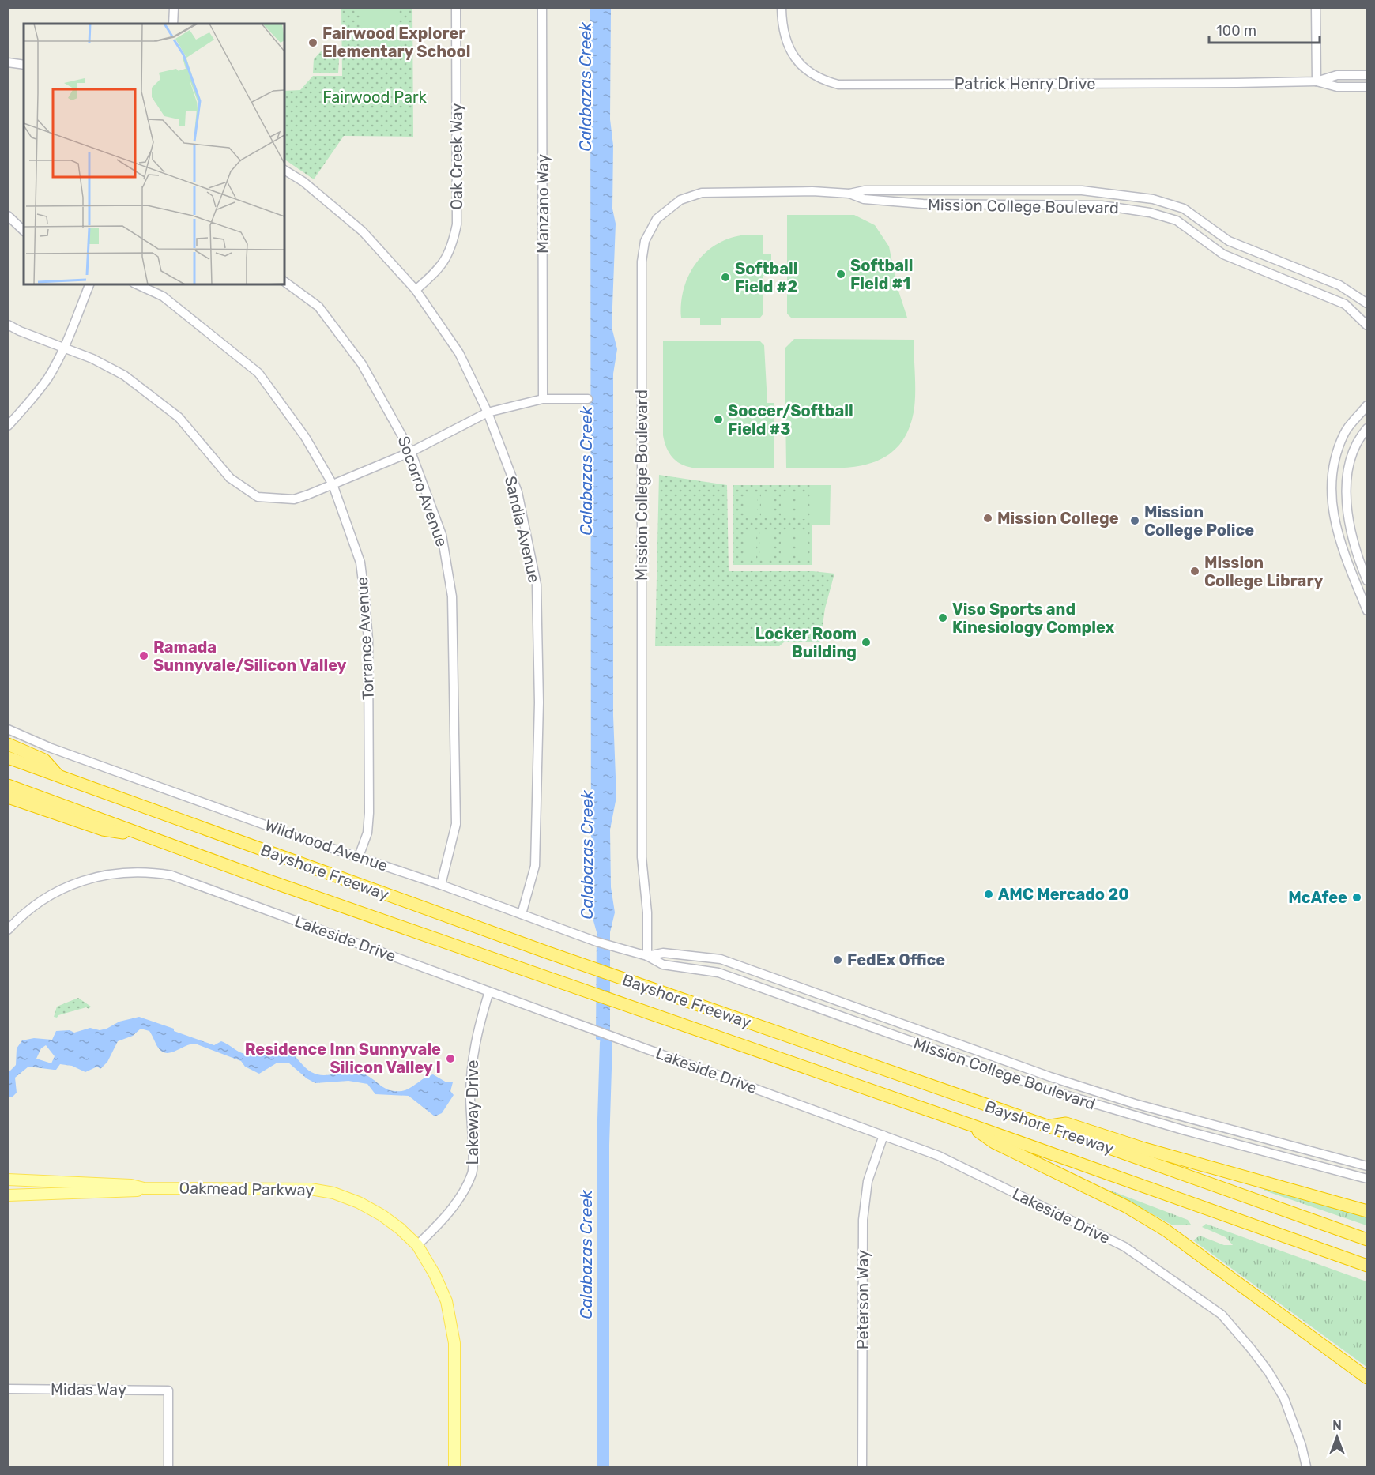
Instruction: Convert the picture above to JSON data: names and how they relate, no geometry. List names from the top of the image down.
{
  "streets": {
    "highway": ["Bayshore Freeway"],
    "main road": ["Oakmead Parkway"],
    "street": [
      "Patrick Henry Drive",
      "Oak Creek Way",
      "Manzano Way",
      "Mission College Boulevard",
      "Socorro Avenue",
      "Sandia Avenue",
      "Torrance Avenue",
      "Wildwood Avenue",
      "Lakeside Drive",
      "Lakeway Drive",
      "Peterson Way",
      "Midas Way"
    ]
  },
  "crossings": [
    ["Oak Creek Way", "Sandia Avenue"],
    ["Mission College Boulevard", "Wildwood Avenue"],
    ["Socorro Avenue", "Wildwood Avenue"],
    ["Sandia Avenue", "Wildwood Avenue"],
    ["Torrance Avenue", "Wildwood Avenue"],
    ["Lakeside Drive", "Lakeway Drive"],
    ["Lakeside Drive", "Peterson Way"],
    ["Lakeway Drive", "Oakmead Parkway"]
  ],
  "water": ["Calabazas Creek"],
  "parks": ["Fairwood Park"],
  "places": [
    "Fairwood Explorer Elementary School",
    "Softball Field #1",
    "Softball Field #2",
    "Soccer/Softball Field #3",
    "Mission College",
    "Mission College Police",
    "Mission College Library",
    "Viso Sports and Kinesiology Complex",
    "Locker Room Building",
    "Ramada Sunnyvale/Silicon Valley",
    "AMC Mercado 20",
    "McAfee",
    "FedEx Office",
    "Residence Inn Sunnyvale Silicon Valley I"
  ],
  "scale_bar": "100 m",
  "north": "top"
}
